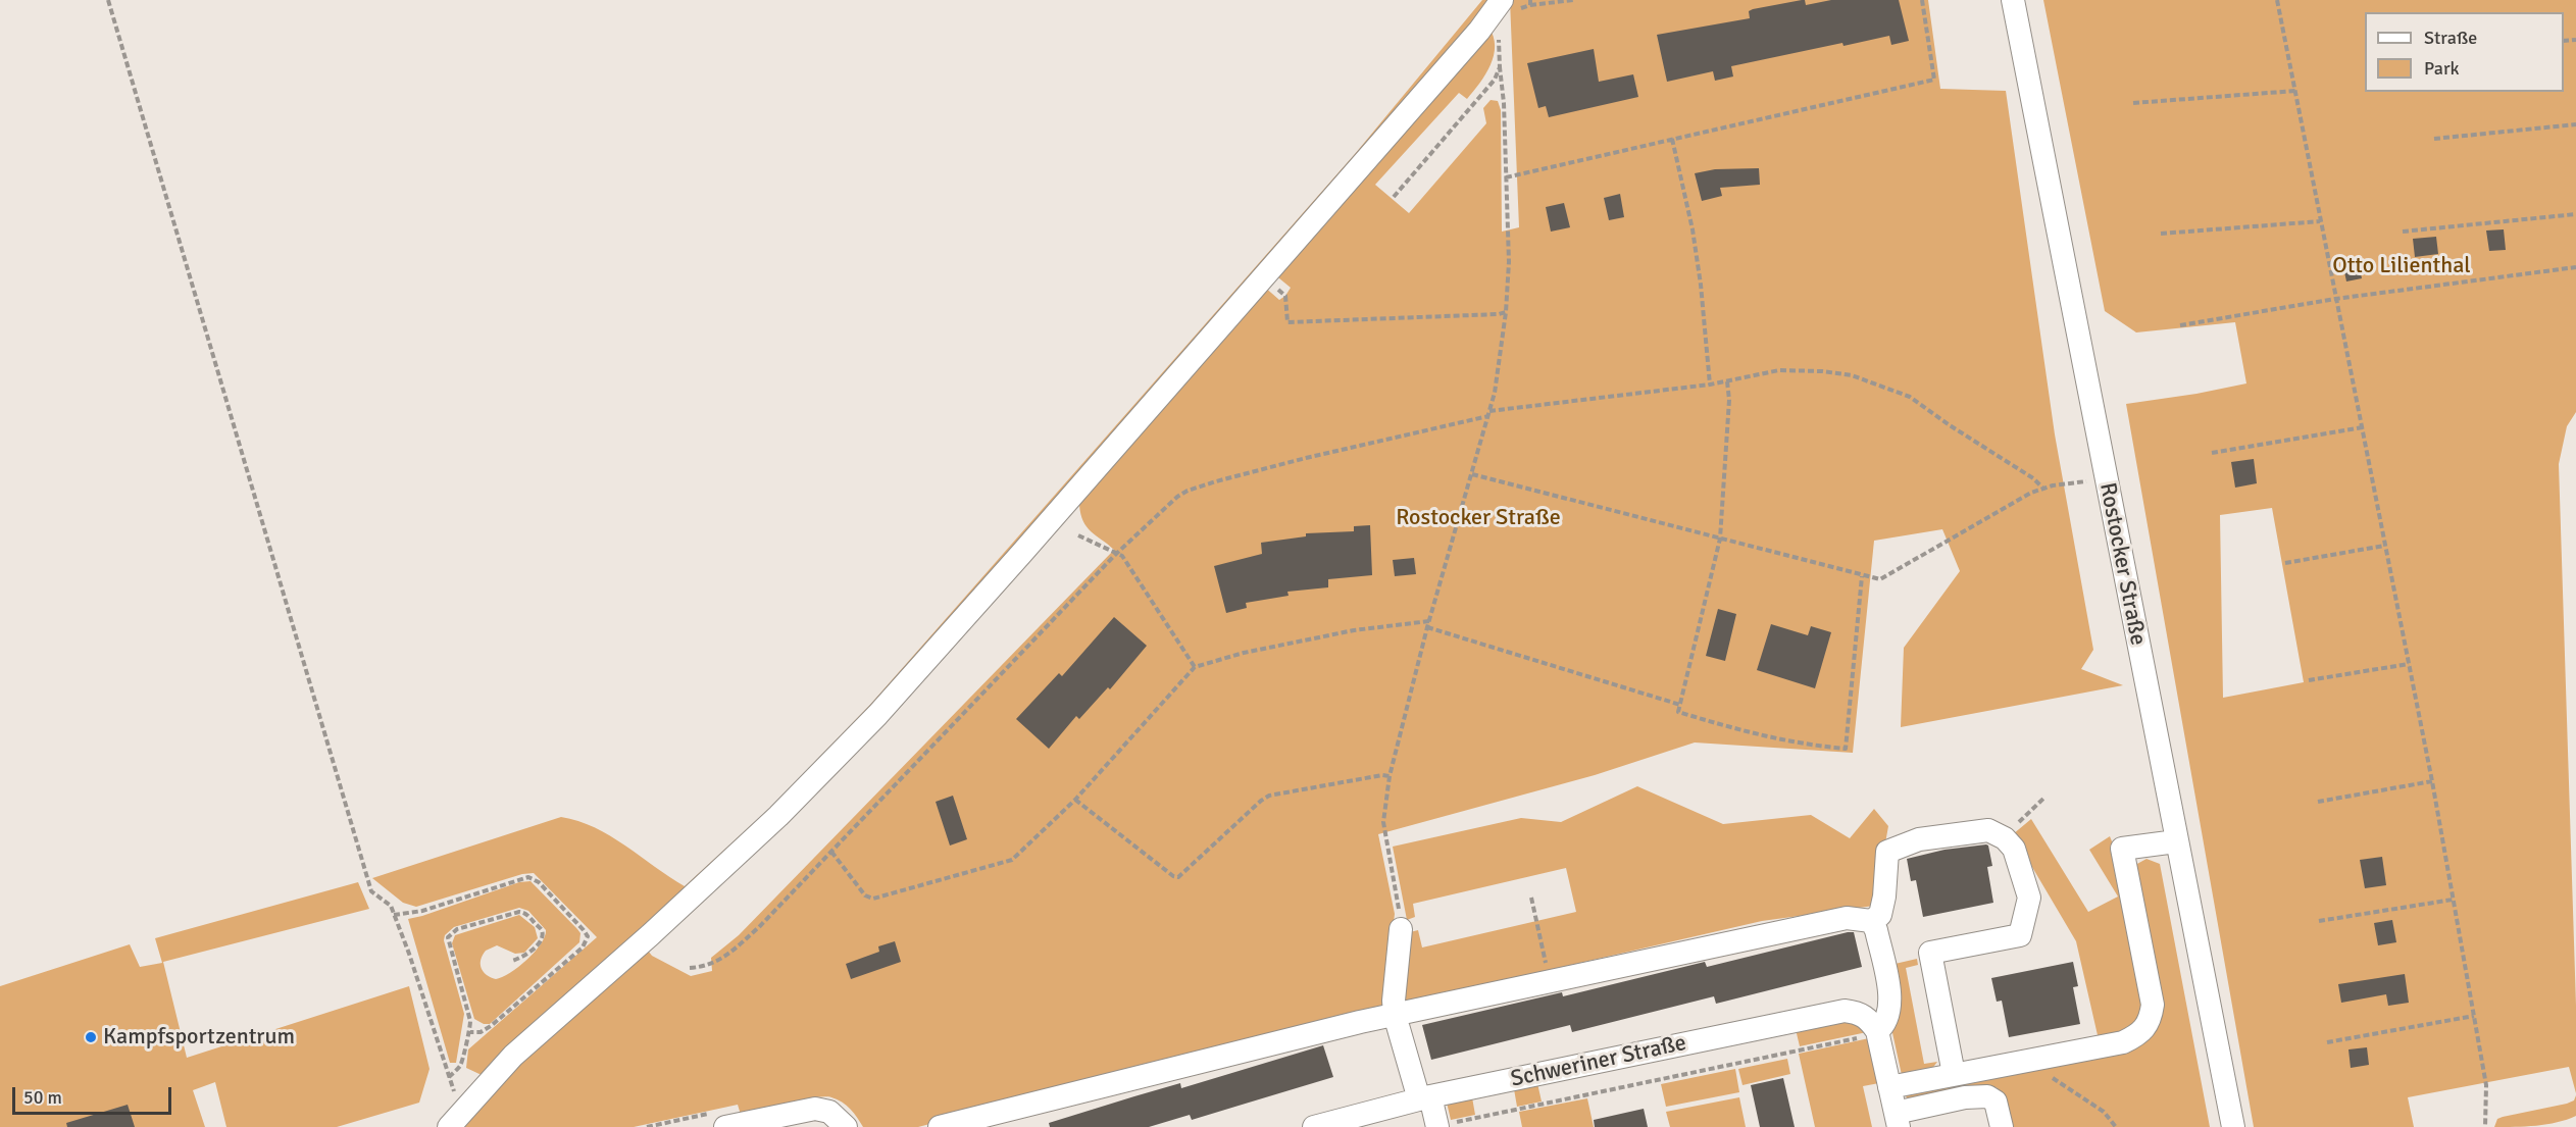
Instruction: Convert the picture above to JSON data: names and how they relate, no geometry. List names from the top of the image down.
{
  "streets": {
    "street": ["Rostocker Straße", "Schweriner Straße"]
  },
  "parks": ["Otto Lilienthal", "Rostocker Straße"],
  "places": ["Kampfsportzentrum"],
  "legend": ["Straße", "Park"],
  "scale_bar": "50 m"
}
